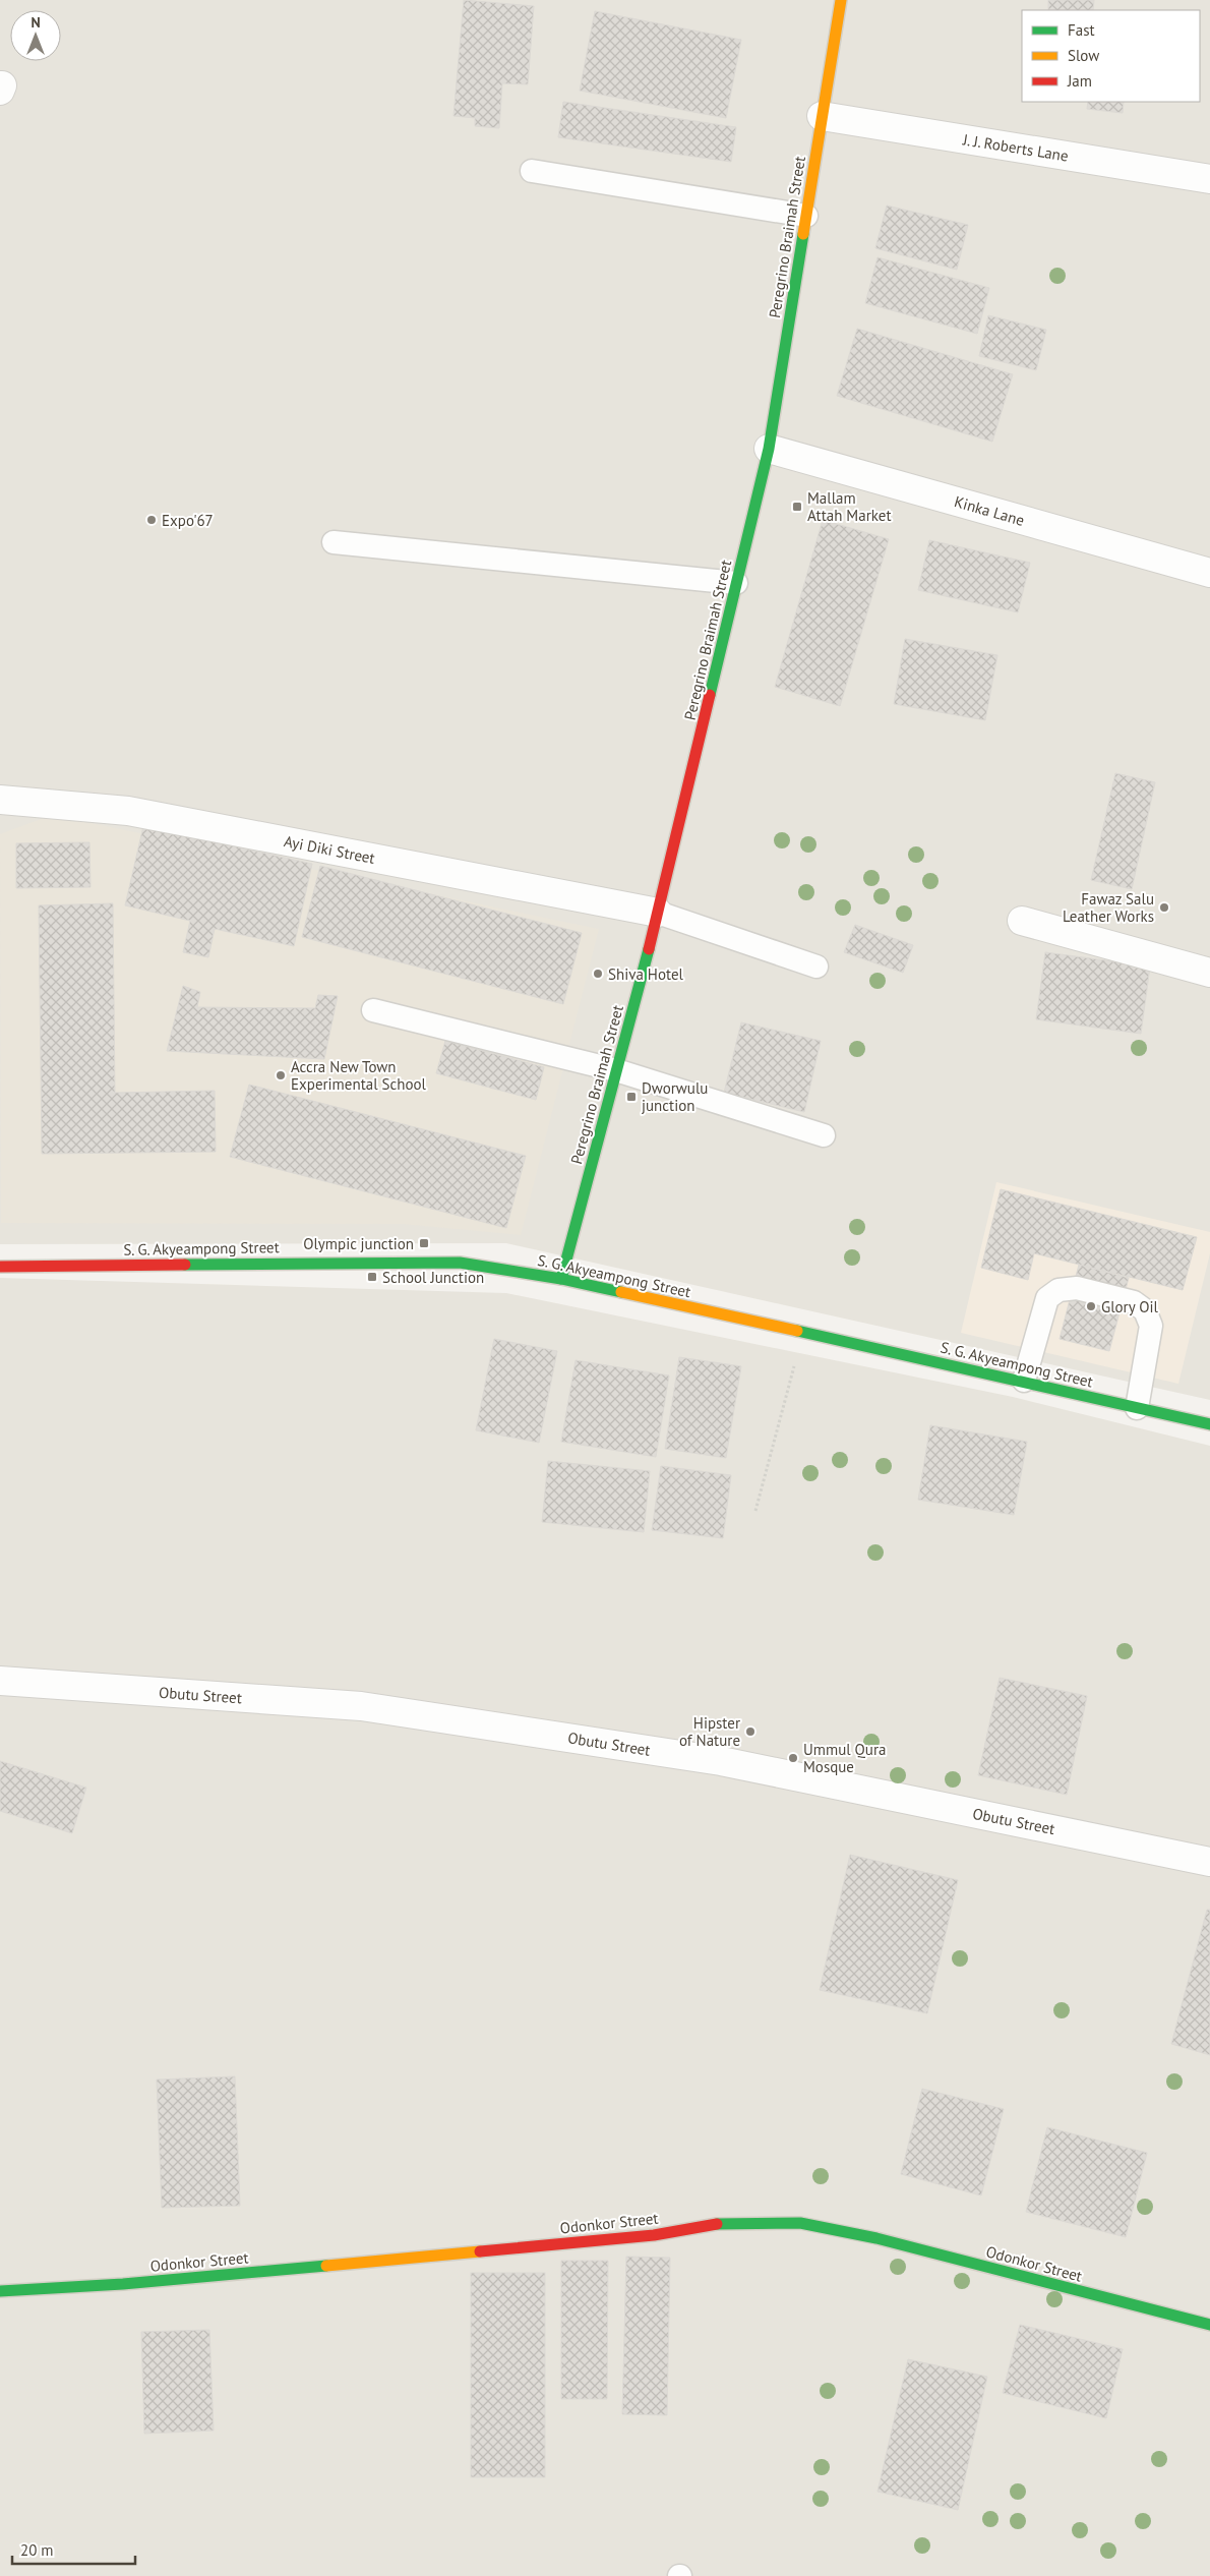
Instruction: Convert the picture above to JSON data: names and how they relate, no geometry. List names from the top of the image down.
{
  "streets": {
    "street": [
      "J. J. Roberts Lane",
      "Peregrino Braimah Street",
      "Kinka Lane",
      "Ayi Diki Street",
      "S. G. Akyeampong Street",
      "Obutu Street",
      "Odonkor Street"
    ]
  },
  "crossings": [
    ["J. J. Roberts Lane", "Peregrino Braimah Street"],
    ["Peregrino Braimah Street", "Kinka Lane"],
    ["Peregrino Braimah Street", "Ayi Diki Street"],
    ["Peregrino Braimah Street", "S. G. Akyeampong Street"]
  ],
  "places": {
    "transit": [
      "Mallam Attah Market",
      "Dworwulu junction",
      "Olympic junction",
      "School Junction"
    ],
    "other": [
      "Expo'67",
      "Fawaz Salu Leather Works",
      "Shiva Hotel",
      "Accra New Town Experimental School",
      "Glory Oil",
      "Hipster of Nature",
      "Ummul Qura Mosque"
    ]
  },
  "legend": ["Fast", "Slow", "Jam"],
  "scale_bar": "20 m",
  "north": "top"
}
